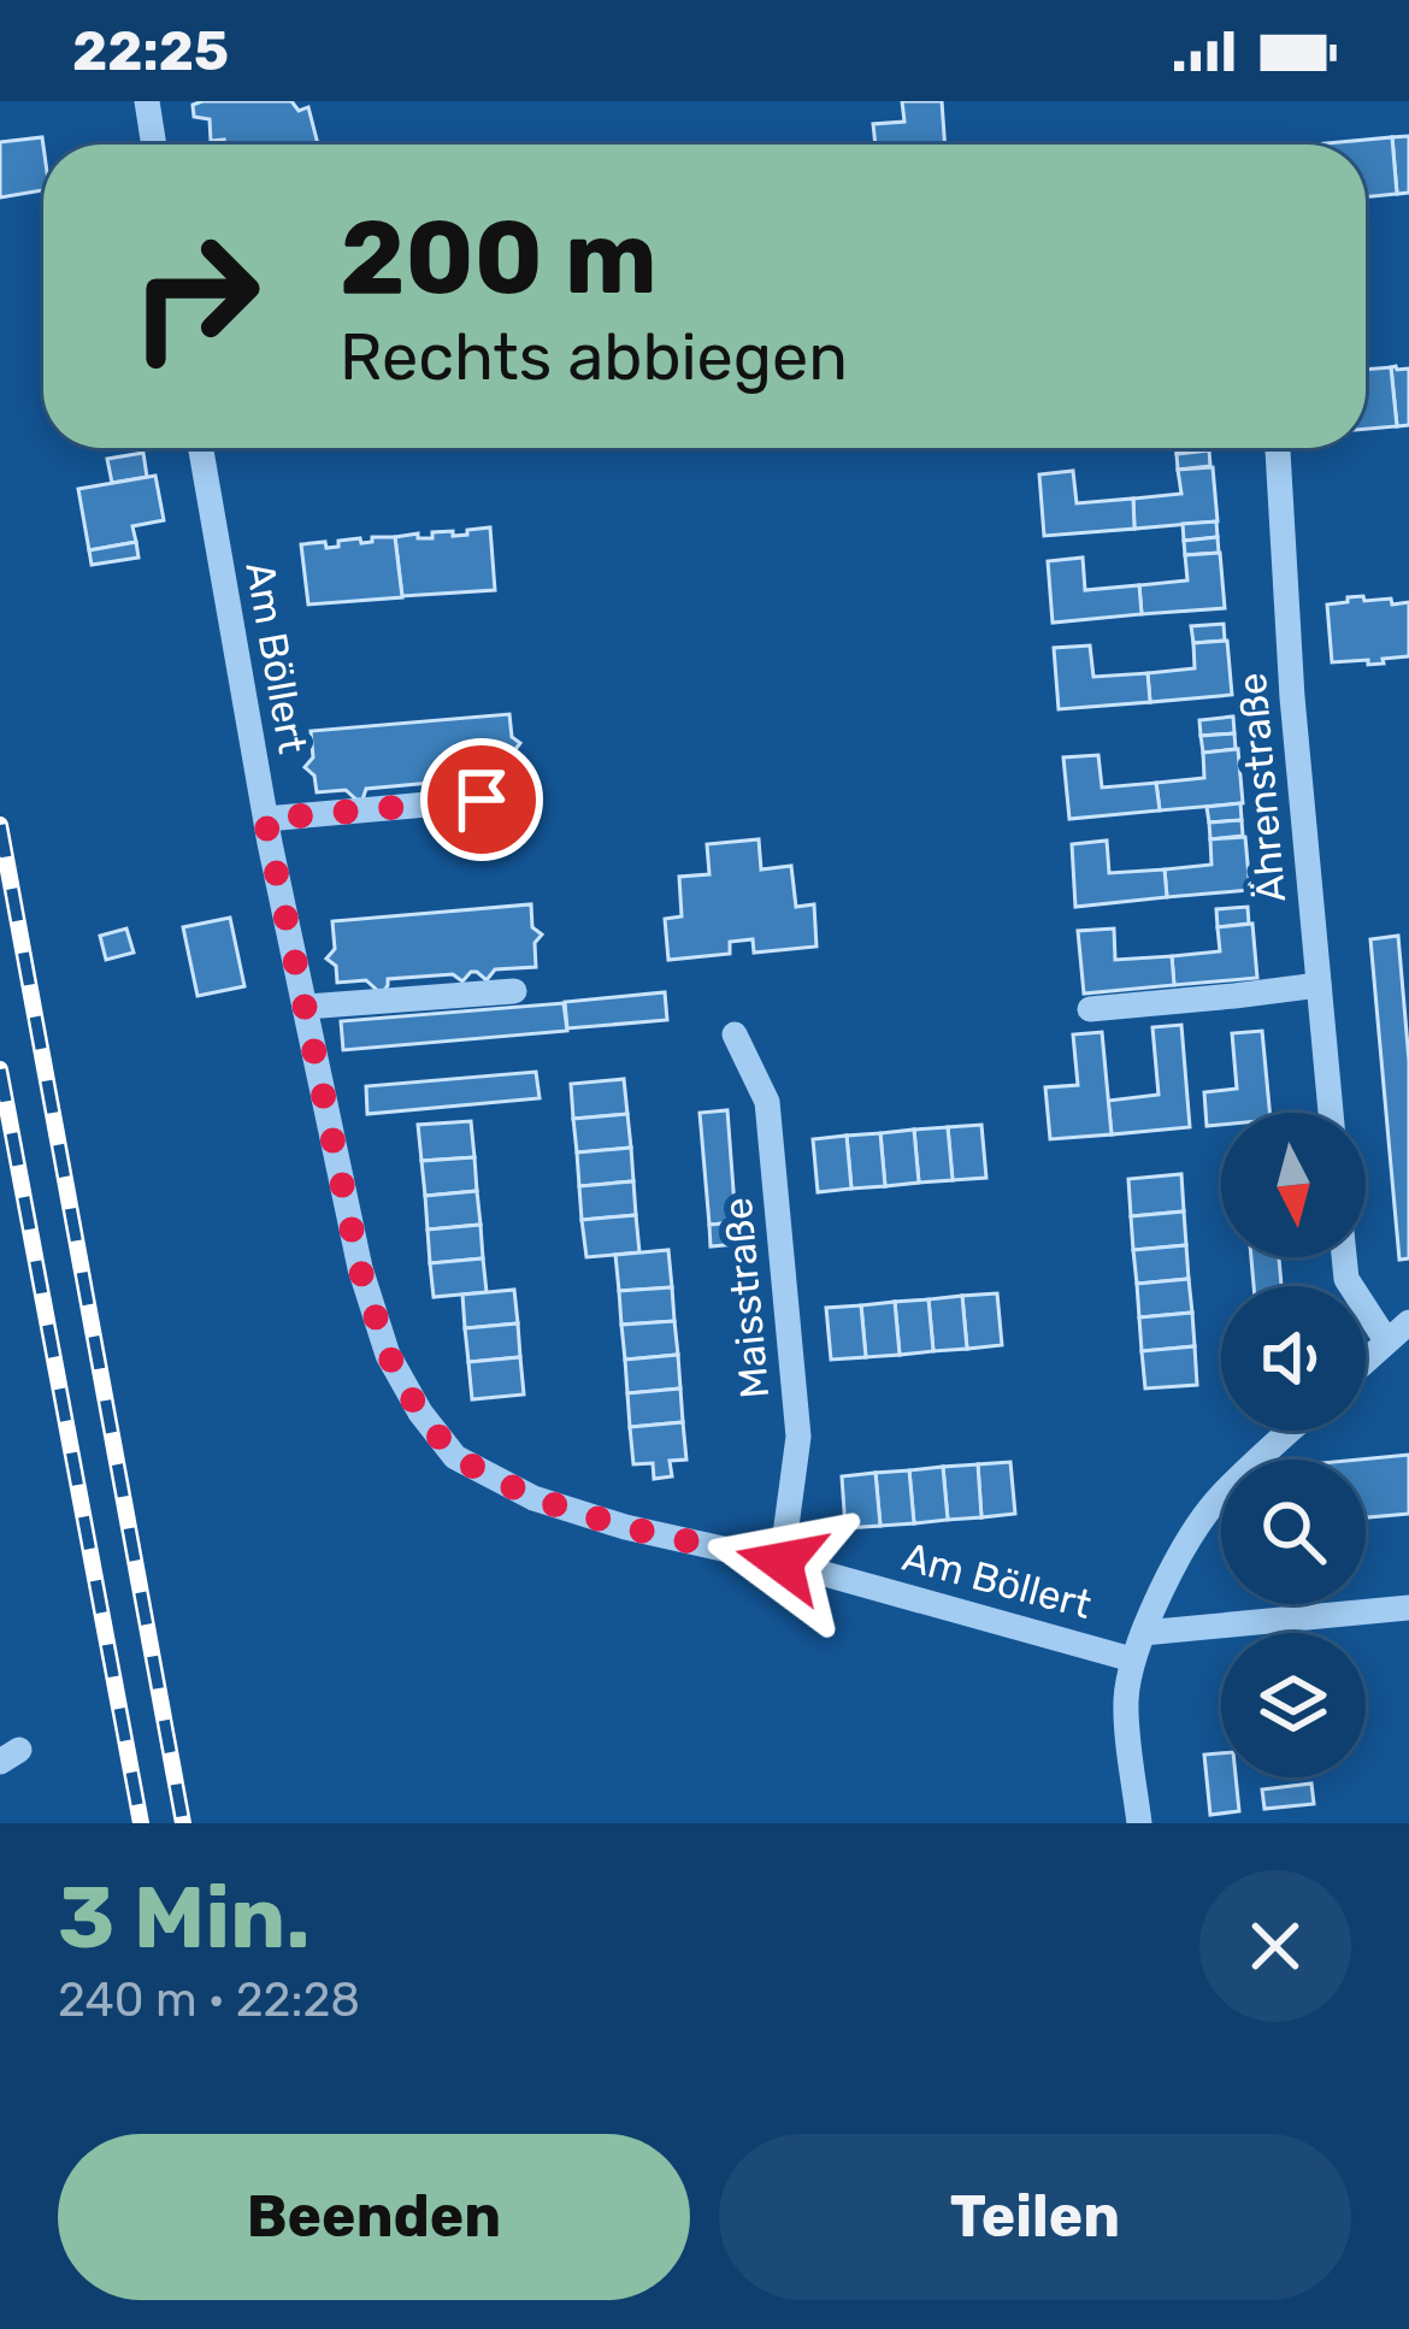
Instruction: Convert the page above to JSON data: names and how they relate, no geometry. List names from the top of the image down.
{
  "streets": {
    "street": ["Am Böllert", "Ährenstraße", "Maisstraße"]
  },
  "crossings": [
    ["Am Böllert", "Maisstraße"]
  ],
  "north": "bottom",
  "page": {
    "status": "22:25",
    "turn": ["200 m", "Rechts abbiegen"],
    "heading": ["3 Min.", "240 m · 22:28"],
    "buttons": ["Beenden", "Teilen"]
  }
}
